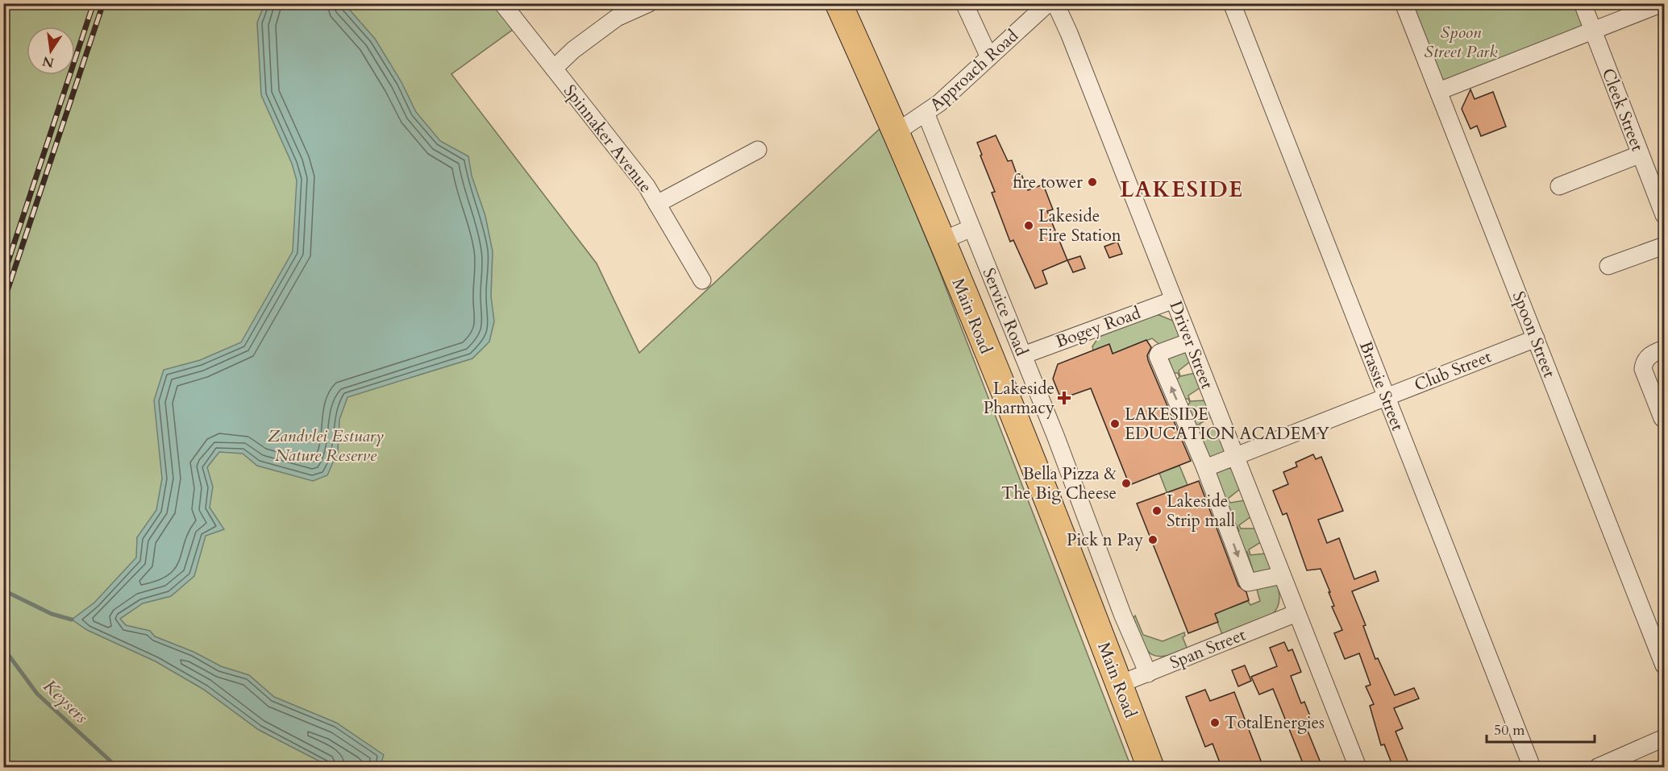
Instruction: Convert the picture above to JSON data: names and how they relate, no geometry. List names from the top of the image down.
{
  "streets": {
    "main road": ["Main Road"],
    "street": [
      "Approach Road",
      "Cleek Street",
      "Spinnaker Avenue",
      "Service Road",
      "Bogey Road",
      "Spoon Street",
      "Driver Street",
      "Club Street",
      "Brassie Street",
      "Span Street"
    ]
  },
  "crossings": [
    ["Approach Road", "Service Road"],
    ["Approach Road", "Main Road"],
    ["Service Road", "Bogey Road"],
    ["Service Road", "Span Street"],
    ["Main Road", "Span Street"],
    ["Bogey Road", "Driver Street"],
    ["Spoon Street", "Club Street"],
    ["Driver Street", "Club Street"],
    ["Driver Street", "Span Street"],
    ["Club Street", "Brassie Street"]
  ],
  "districts": ["LAKESIDE"],
  "water": ["Keysers"],
  "parks": ["Spoon Street Park", "Zandvlei Estuary Nature Reserve"],
  "places": {
    "other": [
      "fire tower",
      "Lakeside Fire Station",
      "LAKESIDE EDUCATION ACADEMY",
      "Bella Pizza & The Big Cheese",
      "Lakeside Strip mall",
      "Pick n Pay",
      "TotalEnergies"
    ],
    "health": ["Lakeside Pharmacy"]
  },
  "scale_bar": "50 m",
  "north": "bottom"
}
